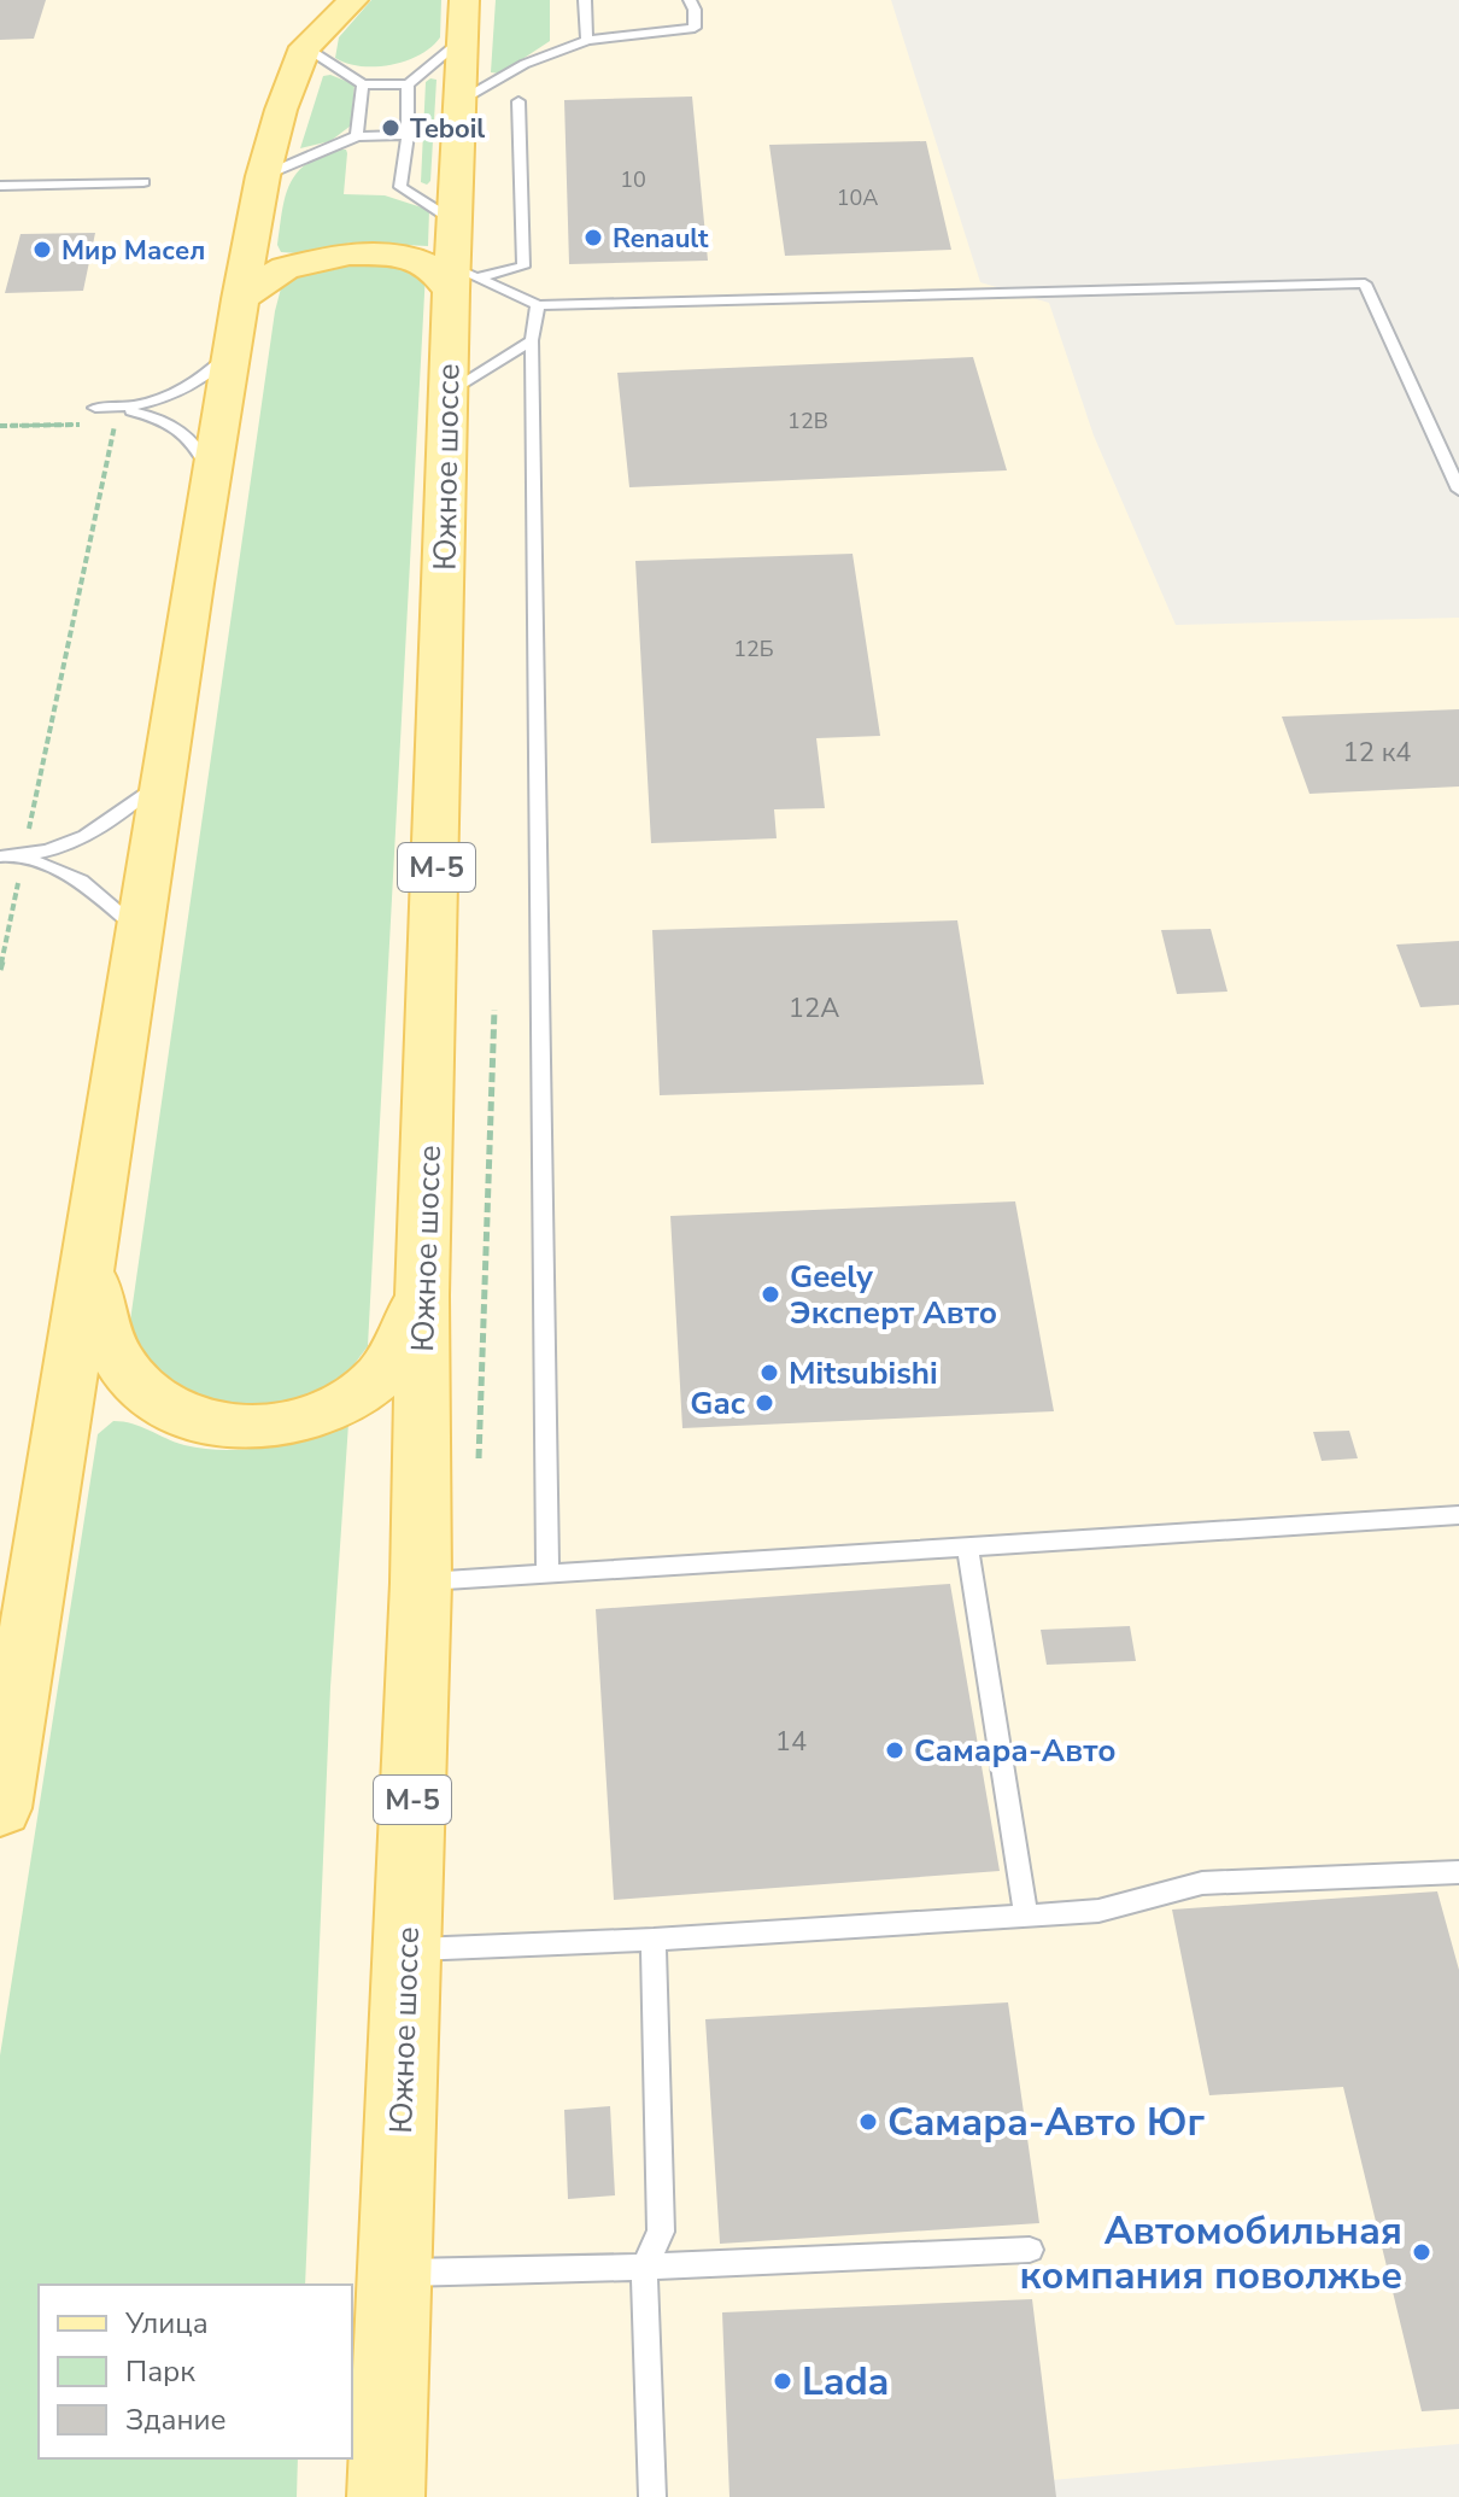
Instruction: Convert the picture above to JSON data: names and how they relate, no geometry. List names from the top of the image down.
{
  "streets": {
    "main road": ["Южное шоссе", "М-5"]
  },
  "places": [
    "Teboil",
    "Renault",
    "Мир Масел",
    "Geely Эксперт Авто",
    "Mitsubishi",
    "Gac",
    "Самара-Авто",
    "Самара-Авто Юг",
    "Автомобильная компания поволжье",
    "Lada"
  ],
  "house_numbers": [
    "10",
    "10А",
    "12В",
    "12Б",
    "12 к4",
    "12А",
    "14"
  ],
  "legend": ["Улица", "Парк", "Здание"]
}
